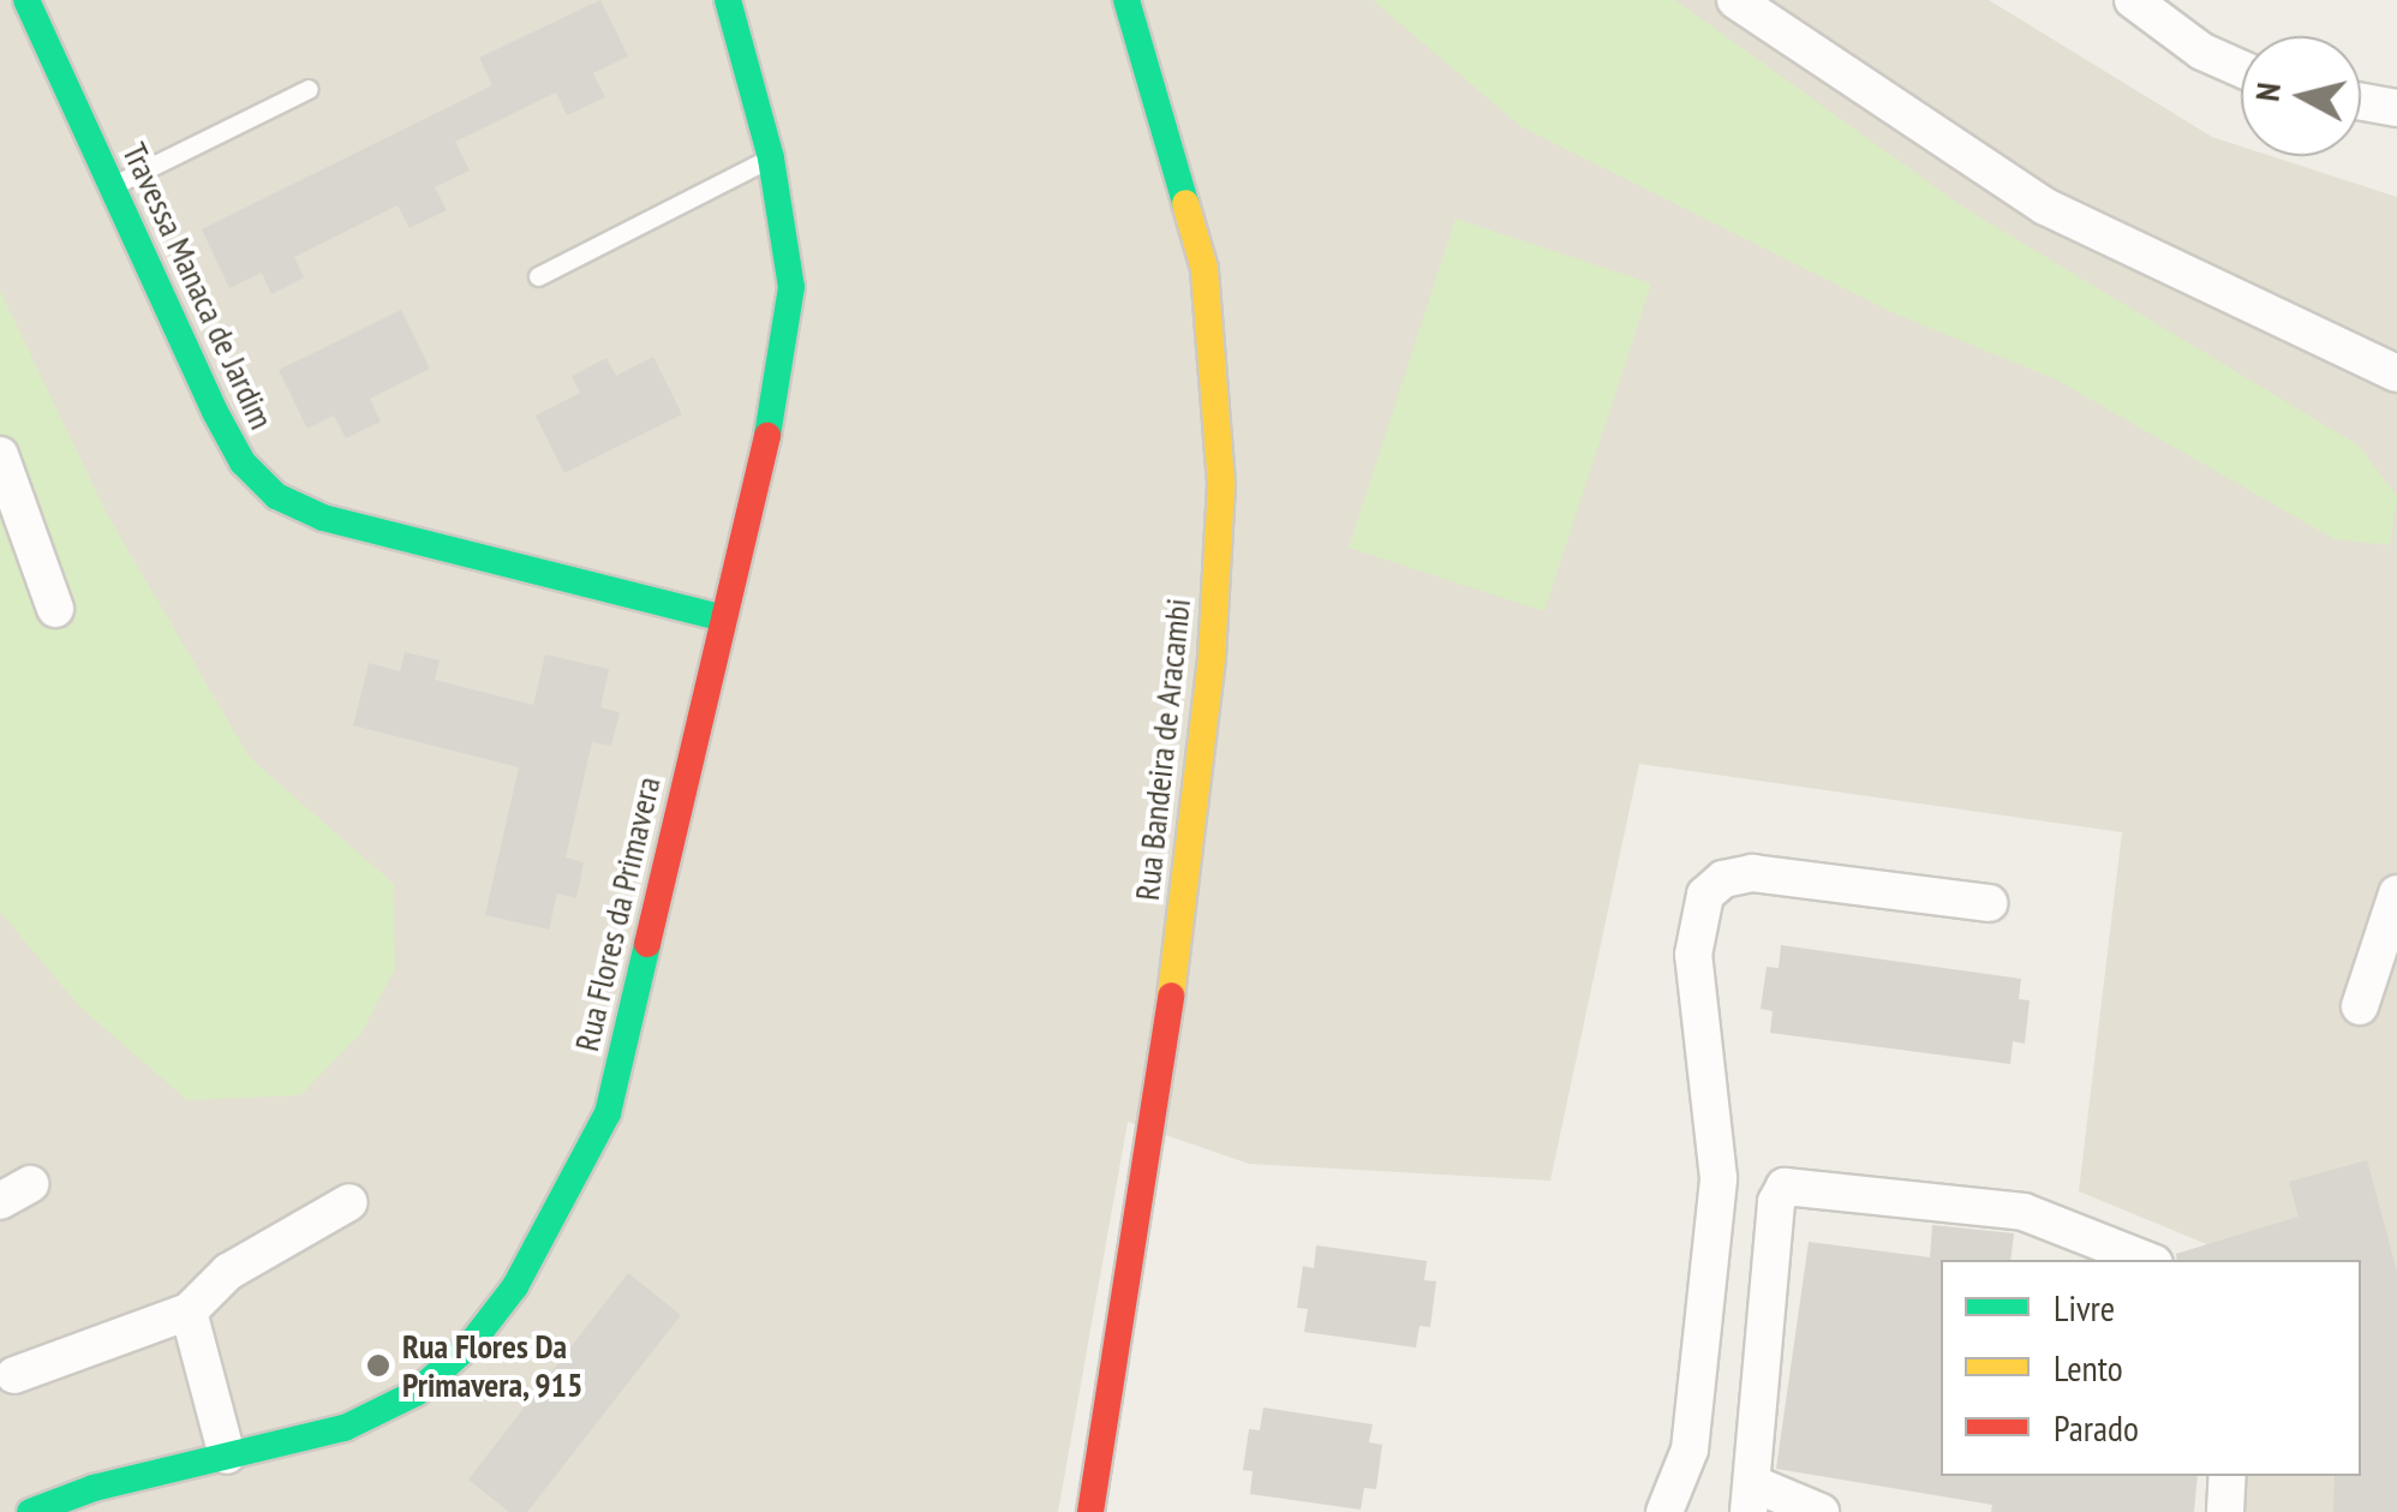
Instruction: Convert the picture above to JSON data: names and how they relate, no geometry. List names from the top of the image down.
{
  "streets": {
    "street": ["Travessa Manaca de Jardim", "Rua Bandeira de Aracambi", "Rua Flores da Primavera"]
  },
  "crossings": [
    ["Travessa Manaca de Jardim", "Rua Flores da Primavera"]
  ],
  "places": ["Rua Flores Da Primavera, 915"],
  "legend": ["Livre", "Lento", "Parado"],
  "north": "left"
}
